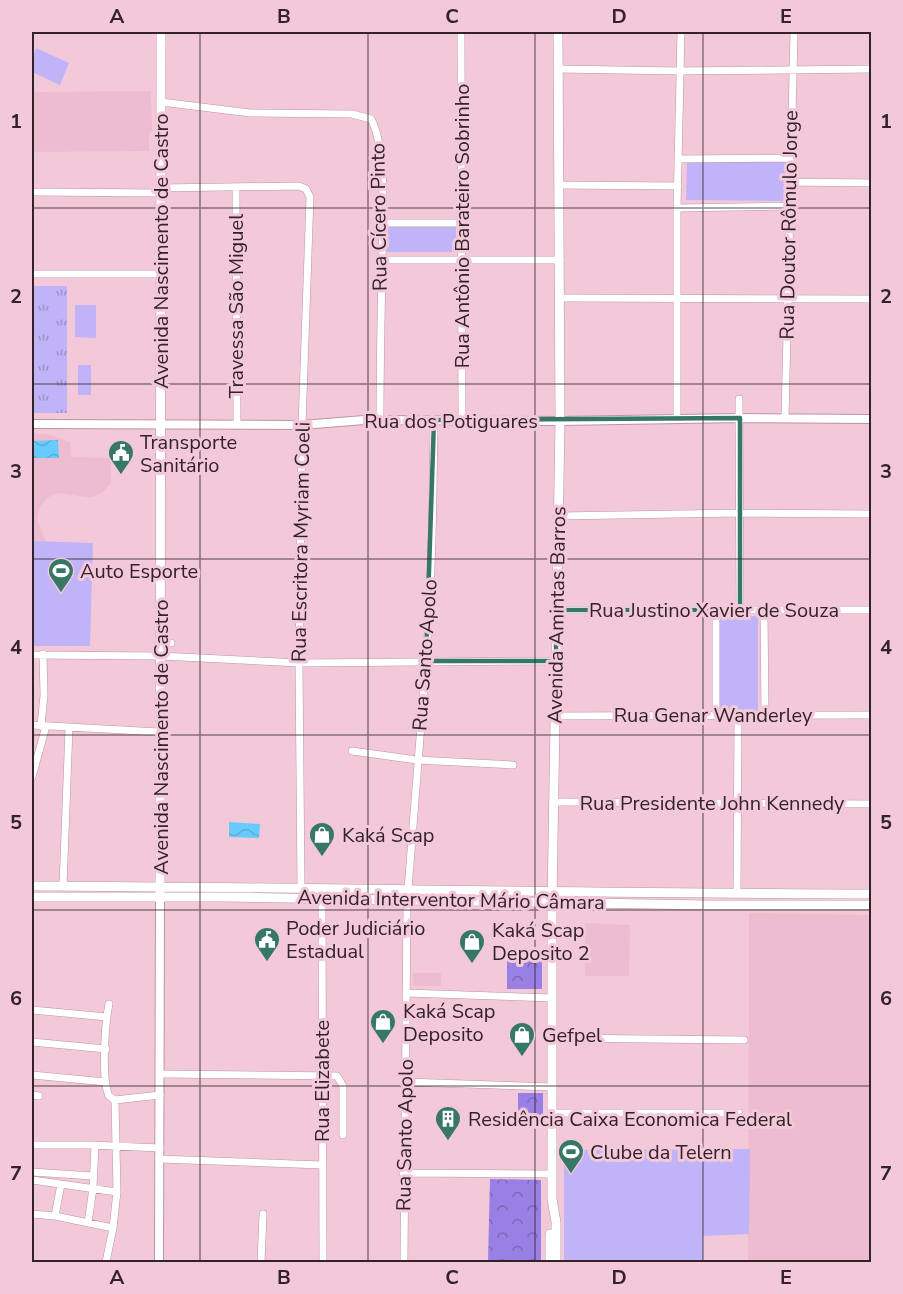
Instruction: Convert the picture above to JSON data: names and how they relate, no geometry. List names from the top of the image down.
{
  "streets": {
    "main road": ["Avenida Nascimento de Castro", "Avenida Amintas Barros", "Avenida Interventor Mário Câmara"],
    "street": [
      "Rua Cícero Pinto",
      "Rua Doutor Rômulo Jorge",
      "Rua Antônio Barateiro Sobrinho",
      "Travessa São Miguel",
      "Rua dos Potiguares",
      "Rua Escritora Myriam Coeli",
      "Rua Justino Xavier de Souza",
      "Rua Santo Apolo",
      "Rua Genar Wanderley",
      "Rua Presidente John Kennedy",
      "Rua Elizabete"
    ]
  },
  "crossings": [
    ["Rua Cícero Pinto", "Avenida Nascimento de Castro"],
    ["Rua Cícero Pinto", "Rua dos Potiguares"],
    ["Rua Doutor Rômulo Jorge", "Rua dos Potiguares"],
    ["Rua Antônio Barateiro Sobrinho", "Rua dos Potiguares"],
    ["Avenida Nascimento de Castro", "Rua dos Potiguares"],
    ["Avenida Nascimento de Castro", "Avenida Interventor Mário Câmara"],
    ["Travessa São Miguel", "Rua dos Potiguares"],
    ["Travessa São Miguel", "Rua Escritora Myriam Coeli"],
    ["Rua dos Potiguares", "Rua Escritora Myriam Coeli"],
    ["Rua dos Potiguares", "Avenida Amintas Barros"],
    ["Rua dos Potiguares", "Rua Santo Apolo"],
    ["Rua Escritora Myriam Coeli", "Avenida Interventor Mário Câmara"],
    ["Rua Justino Xavier de Souza", "Avenida Amintas Barros"],
    ["Avenida Amintas Barros", "Rua Genar Wanderley"],
    ["Avenida Amintas Barros", "Rua Presidente John Kennedy"],
    ["Avenida Amintas Barros", "Avenida Interventor Mário Câmara"],
    ["Rua Santo Apolo", "Avenida Interventor Mário Câmara"],
    ["Avenida Interventor Mário Câmara", "Rua Elizabete"]
  ],
  "places": {
    "public building": ["Transporte Sanitário", "Poder Judiciário Estadual"],
    "sports": ["Auto Esporte", "Clube da Telern"],
    "shop": [
      "Kaká Scap",
      "Kaká Scap Deposito 2",
      "Kaká Scap Deposito",
      "Gefpel"
    ],
    "building": ["Residência Caixa Economica Federal"]
  },
  "grid": {
    "columns": [
      "A",
      "B",
      "C",
      "D",
      "E"
    ],
    "rows": [
      "1",
      "2",
      "3",
      "4",
      "5",
      "6",
      "7"
    ]
  }
}
